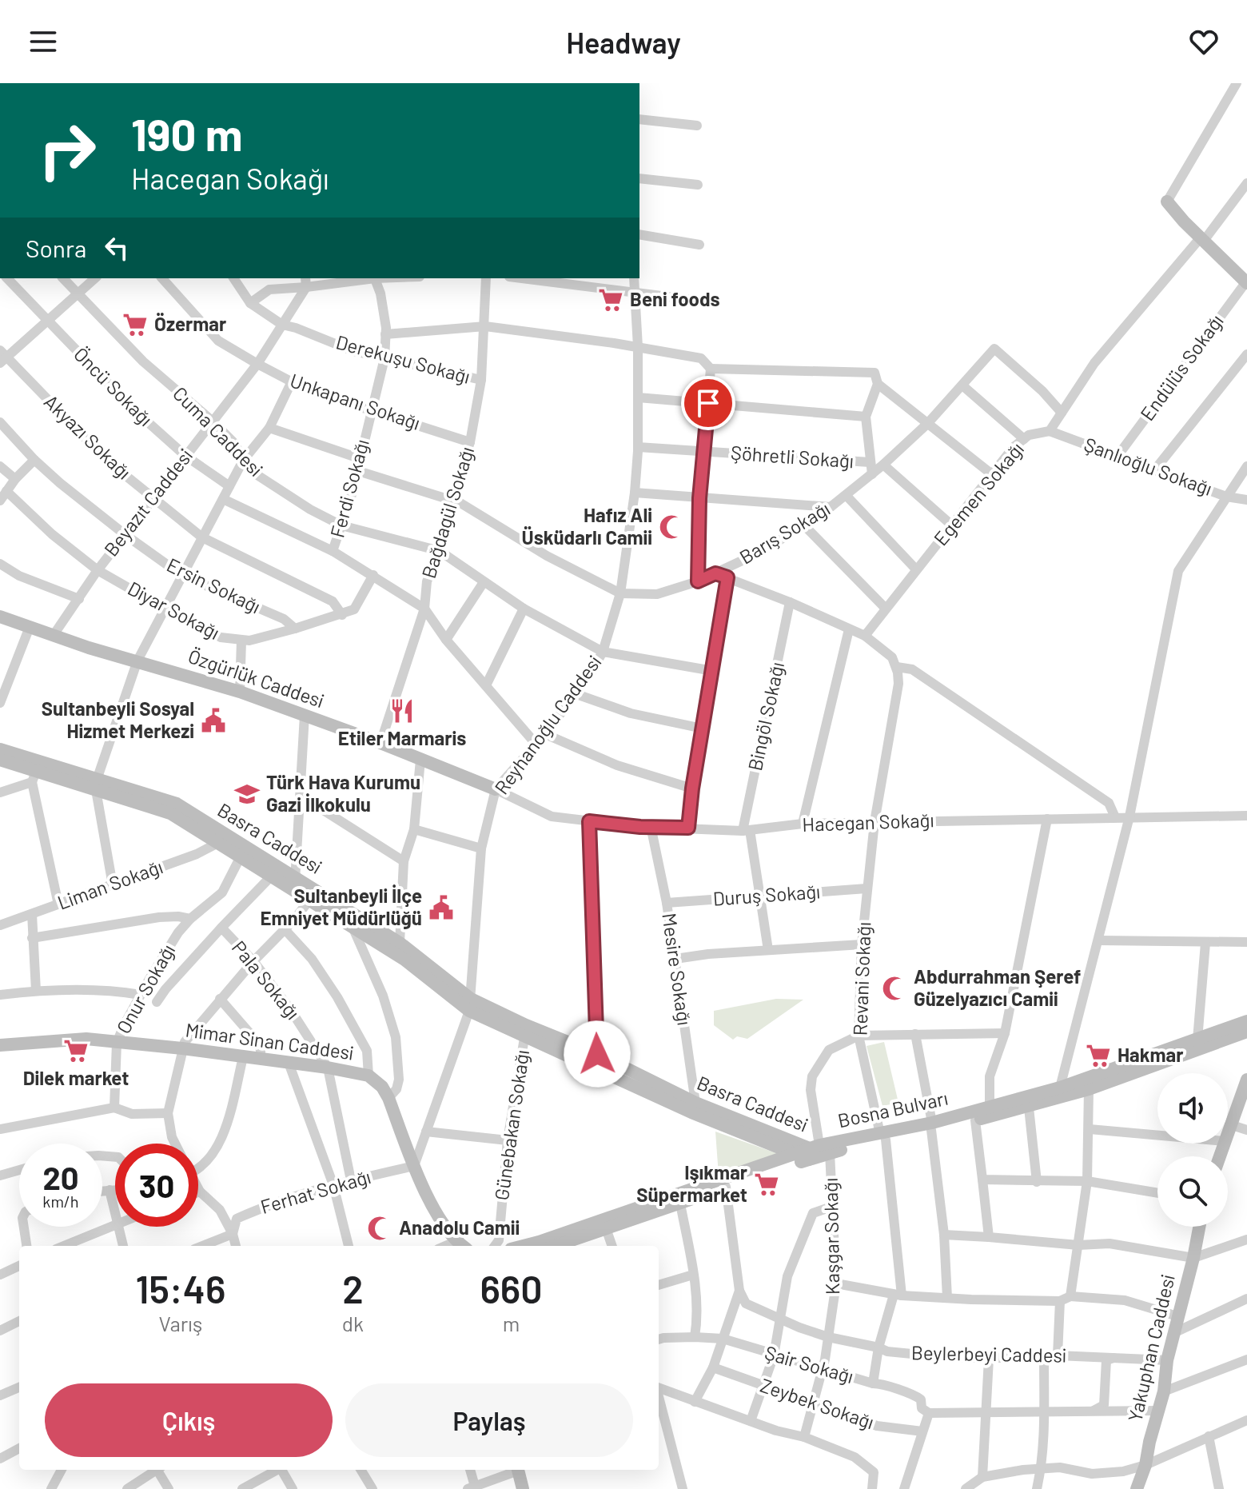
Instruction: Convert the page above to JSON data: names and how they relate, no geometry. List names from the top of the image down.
{
  "streets": {
    "main road": [
      "Özgürlük Caddesi",
      "Basra Caddesi",
      "Mimar Sinan Caddesi",
      "Bosna Bulvarı",
      "Yakuphan Caddesi"
    ],
    "street": [
      "Derekuşu Sokağı",
      "Endülüs Sokağı",
      "Öncü Sokağı",
      "Unkapanı Sokağı",
      "Cuma Caddesi",
      "Akyazı Sokağı",
      "Şöhretli Sokağı",
      "Şanlıoğlu Sokağı",
      "Ferdi Sokağı",
      "Egemen Sokağı",
      "Beyazıt Caddesi",
      "Bağdagül Sokağı",
      "Barış Sokağı",
      "Ersin Sokağı",
      "Diyar Sokağı",
      "Bingöl Sokağı",
      "Reyhanoğlu Caddesi",
      "Hacegan Sokağı",
      "Liman Sokağı",
      "Duruş Sokağı",
      "Mesire Sokağı",
      "Revani Sokağı",
      "Pala Sokağı",
      "Onur Sokağı",
      "Günebakan Sokağı",
      "Ferhat Sokağı",
      "Kaşgar Sokağı",
      "Beylerbeyi Caddesi",
      "Şair Sokağı",
      "Zeybek Sokağı"
    ]
  },
  "crossings": [
    ["Derekuşu Sokağı", "Ferdi Sokağı"],
    ["Derekuşu Sokağı", "Beyazıt Caddesi"],
    ["Derekuşu Sokağı", "Bağdagül Sokağı"],
    ["Endülüs Sokağı", "Şanlıoğlu Sokağı"],
    ["Öncü Sokağı", "Beyazıt Caddesi"],
    ["Unkapanı Sokağı", "Ferdi Sokağı"],
    ["Unkapanı Sokağı", "Beyazıt Caddesi"],
    ["Unkapanı Sokağı", "Bağdagül Sokağı"],
    ["Cuma Caddesi", "Ferdi Sokağı"],
    ["Cuma Caddesi", "Beyazıt Caddesi"],
    ["Cuma Caddesi", "Bağdagül Sokağı"],
    ["Cuma Caddesi", "Reyhanoğlu Caddesi"],
    ["Akyazı Sokağı", "Beyazıt Caddesi"],
    ["Şöhretli Sokağı", "Reyhanoğlu Caddesi"],
    ["Şanlıoğlu Sokağı", "Egemen Sokağı"],
    ["Ferdi Sokağı", "Barış Sokağı"],
    ["Beyazıt Caddesi", "Ersin Sokağı"],
    ["Beyazıt Caddesi", "Diyar Sokağı"],
    ["Beyazıt Caddesi", "Özgürlük Caddesi"],
    ["Bağdagül Sokağı", "Barış Sokağı"],
    ["Bağdagül Sokağı", "Özgürlük Caddesi"],
    ["Barış Sokağı", "Reyhanoğlu Caddesi"],
    ["Ersin Sokağı", "Diyar Sokağı"],
    ["Özgürlük Caddesi", "Reyhanoğlu Caddesi"],
    ["Özgürlük Caddesi", "Hacegan Sokağı"],
    ["Bingöl Sokağı", "Hacegan Sokağı"],
    ["Reyhanoğlu Caddesi", "Hacegan Sokağı"],
    ["Reyhanoğlu Caddesi", "Basra Caddesi"],
    ["Reyhanoğlu Caddesi", "Mimar Sinan Caddesi"],
    ["Reyhanoğlu Caddesi", "Ferhat Sokağı"],
    ["Hacegan Sokağı", "Mesire Sokağı"],
    ["Hacegan Sokağı", "Revani Sokağı"],
    ["Basra Caddesi", "Liman Sokağı"],
    ["Basra Caddesi", "Mesire Sokağı"],
    ["Basra Caddesi", "Onur Sokağı"],
    ["Basra Caddesi", "Bosna Bulvarı"],
    ["Basra Caddesi", "Günebakan Sokağı"],
    ["Basra Caddesi", "Kaşgar Sokağı"],
    ["Duruş Sokağı", "Mesire Sokağı"],
    ["Duruş Sokağı", "Revani Sokağı"],
    ["Revani Sokağı", "Bosna Bulvarı"],
    ["Revani Sokağı", "Kaşgar Sokağı"],
    ["Revani Sokağı", "Şair Sokağı"],
    ["Pala Sokağı", "Mimar Sinan Caddesi"],
    ["Pala Sokağı", "Ferhat Sokağı"],
    ["Onur Sokağı", "Mimar Sinan Caddesi"],
    ["Mimar Sinan Caddesi", "Ferhat Sokağı"],
    ["Bosna Bulvarı", "Kaşgar Sokağı"],
    ["Kaşgar Sokağı", "Beylerbeyi Caddesi"],
    ["Kaşgar Sokağı", "Şair Sokağı"],
    ["Kaşgar Sokağı", "Zeybek Sokağı"],
    ["Yakuphan Caddesi", "Beylerbeyi Caddesi"],
    ["Beylerbeyi Caddesi", "Şair Sokağı"]
  ],
  "places": {
    "supermarket": [
      "Beni foods",
      "Özermar",
      "Dilek market",
      "Hakmar",
      "Işıkmar Süpermarket"
    ],
    "mosque": ["Hafız Ali Üsküdarlı Camii", "Abdurrahman Şeref Güzelyazıcı Camii", "Anadolu Camii"],
    "restaurant": ["Etiler Marmaris"],
    "public building": ["Sultanbeyli Sosyal Hizmet Merkezi", "Sultanbeyli İlçe Emniyet Müdürlüğü"],
    "school or university": ["Türk Hava Kurumu Gazi İlkokulu"]
  },
  "page": {
    "header": "Headway",
    "turn": ["190 m", "Hacegan Sokağı"],
    "then": "Sonra",
    "speed": "20 km/h",
    "limit": "30",
    "eta": [
      "15:46",
      "Varış",
      "2",
      "dk",
      "660",
      "m"
    ],
    "buttons": ["Çıkış", "Paylaş"]
  }
}
